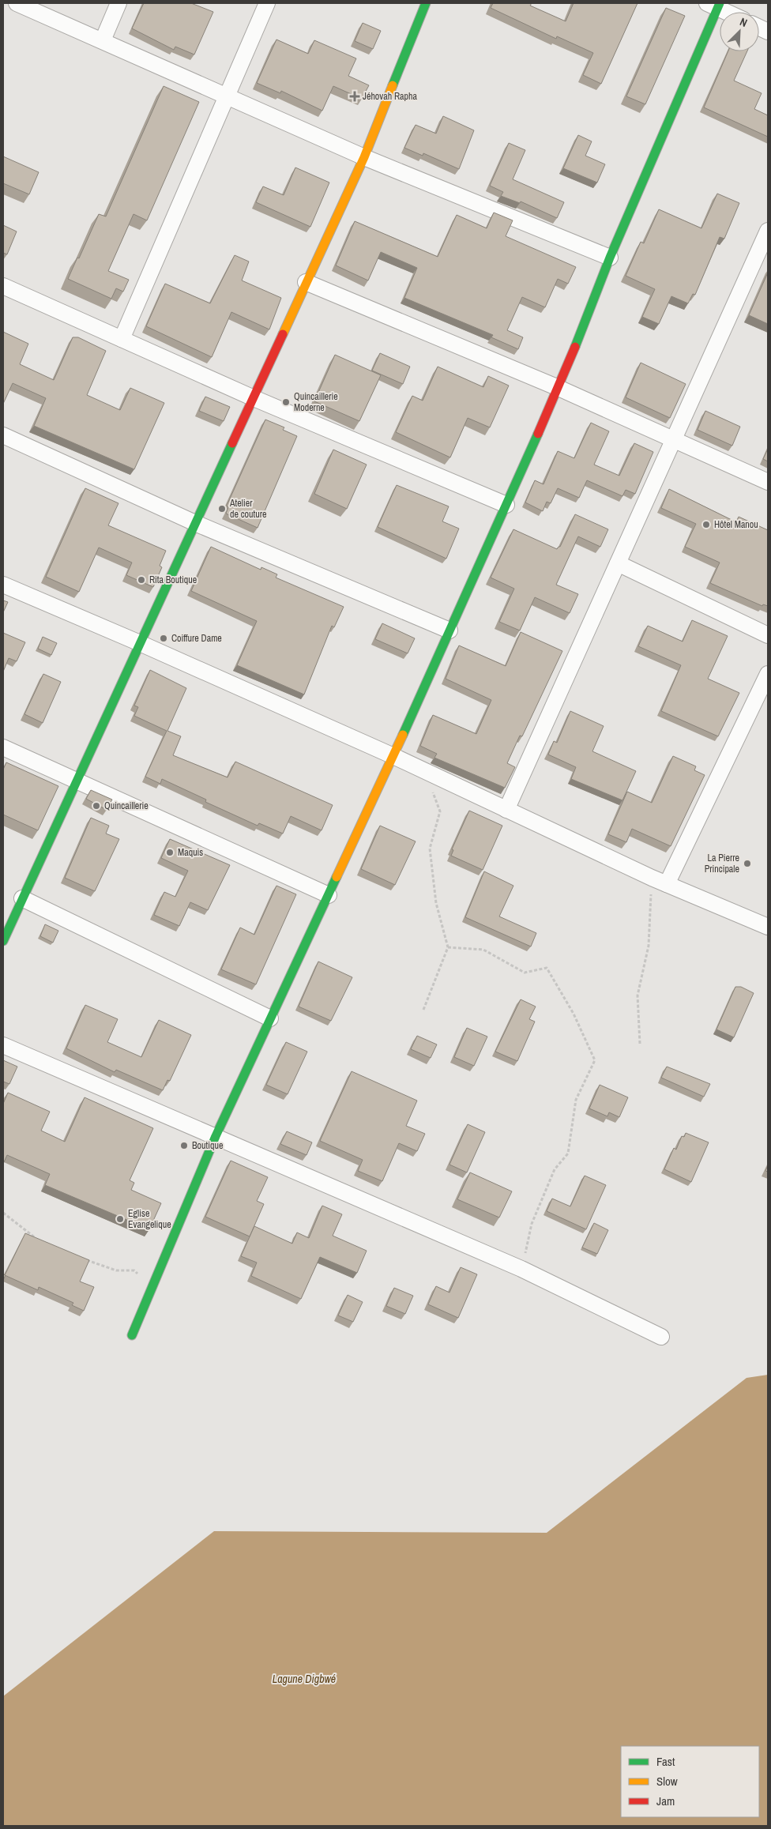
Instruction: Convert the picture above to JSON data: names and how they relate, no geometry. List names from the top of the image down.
{
  "water": ["Lagune Digbwé"],
  "places": {
    "health": ["Jéhovah Rapha"],
    "other": [
      "Quincaillerie Moderne",
      "Atelier de couture",
      "Hôtel Manou",
      "Rita Boutique",
      "Coiffure Dame",
      "Quincaillerie",
      "Maquis",
      "La Pierre Principale",
      "Boutique",
      "Eglise Evangelique"
    ]
  },
  "legend": ["Fast", "Slow", "Jam"],
  "north": "top right"
}
